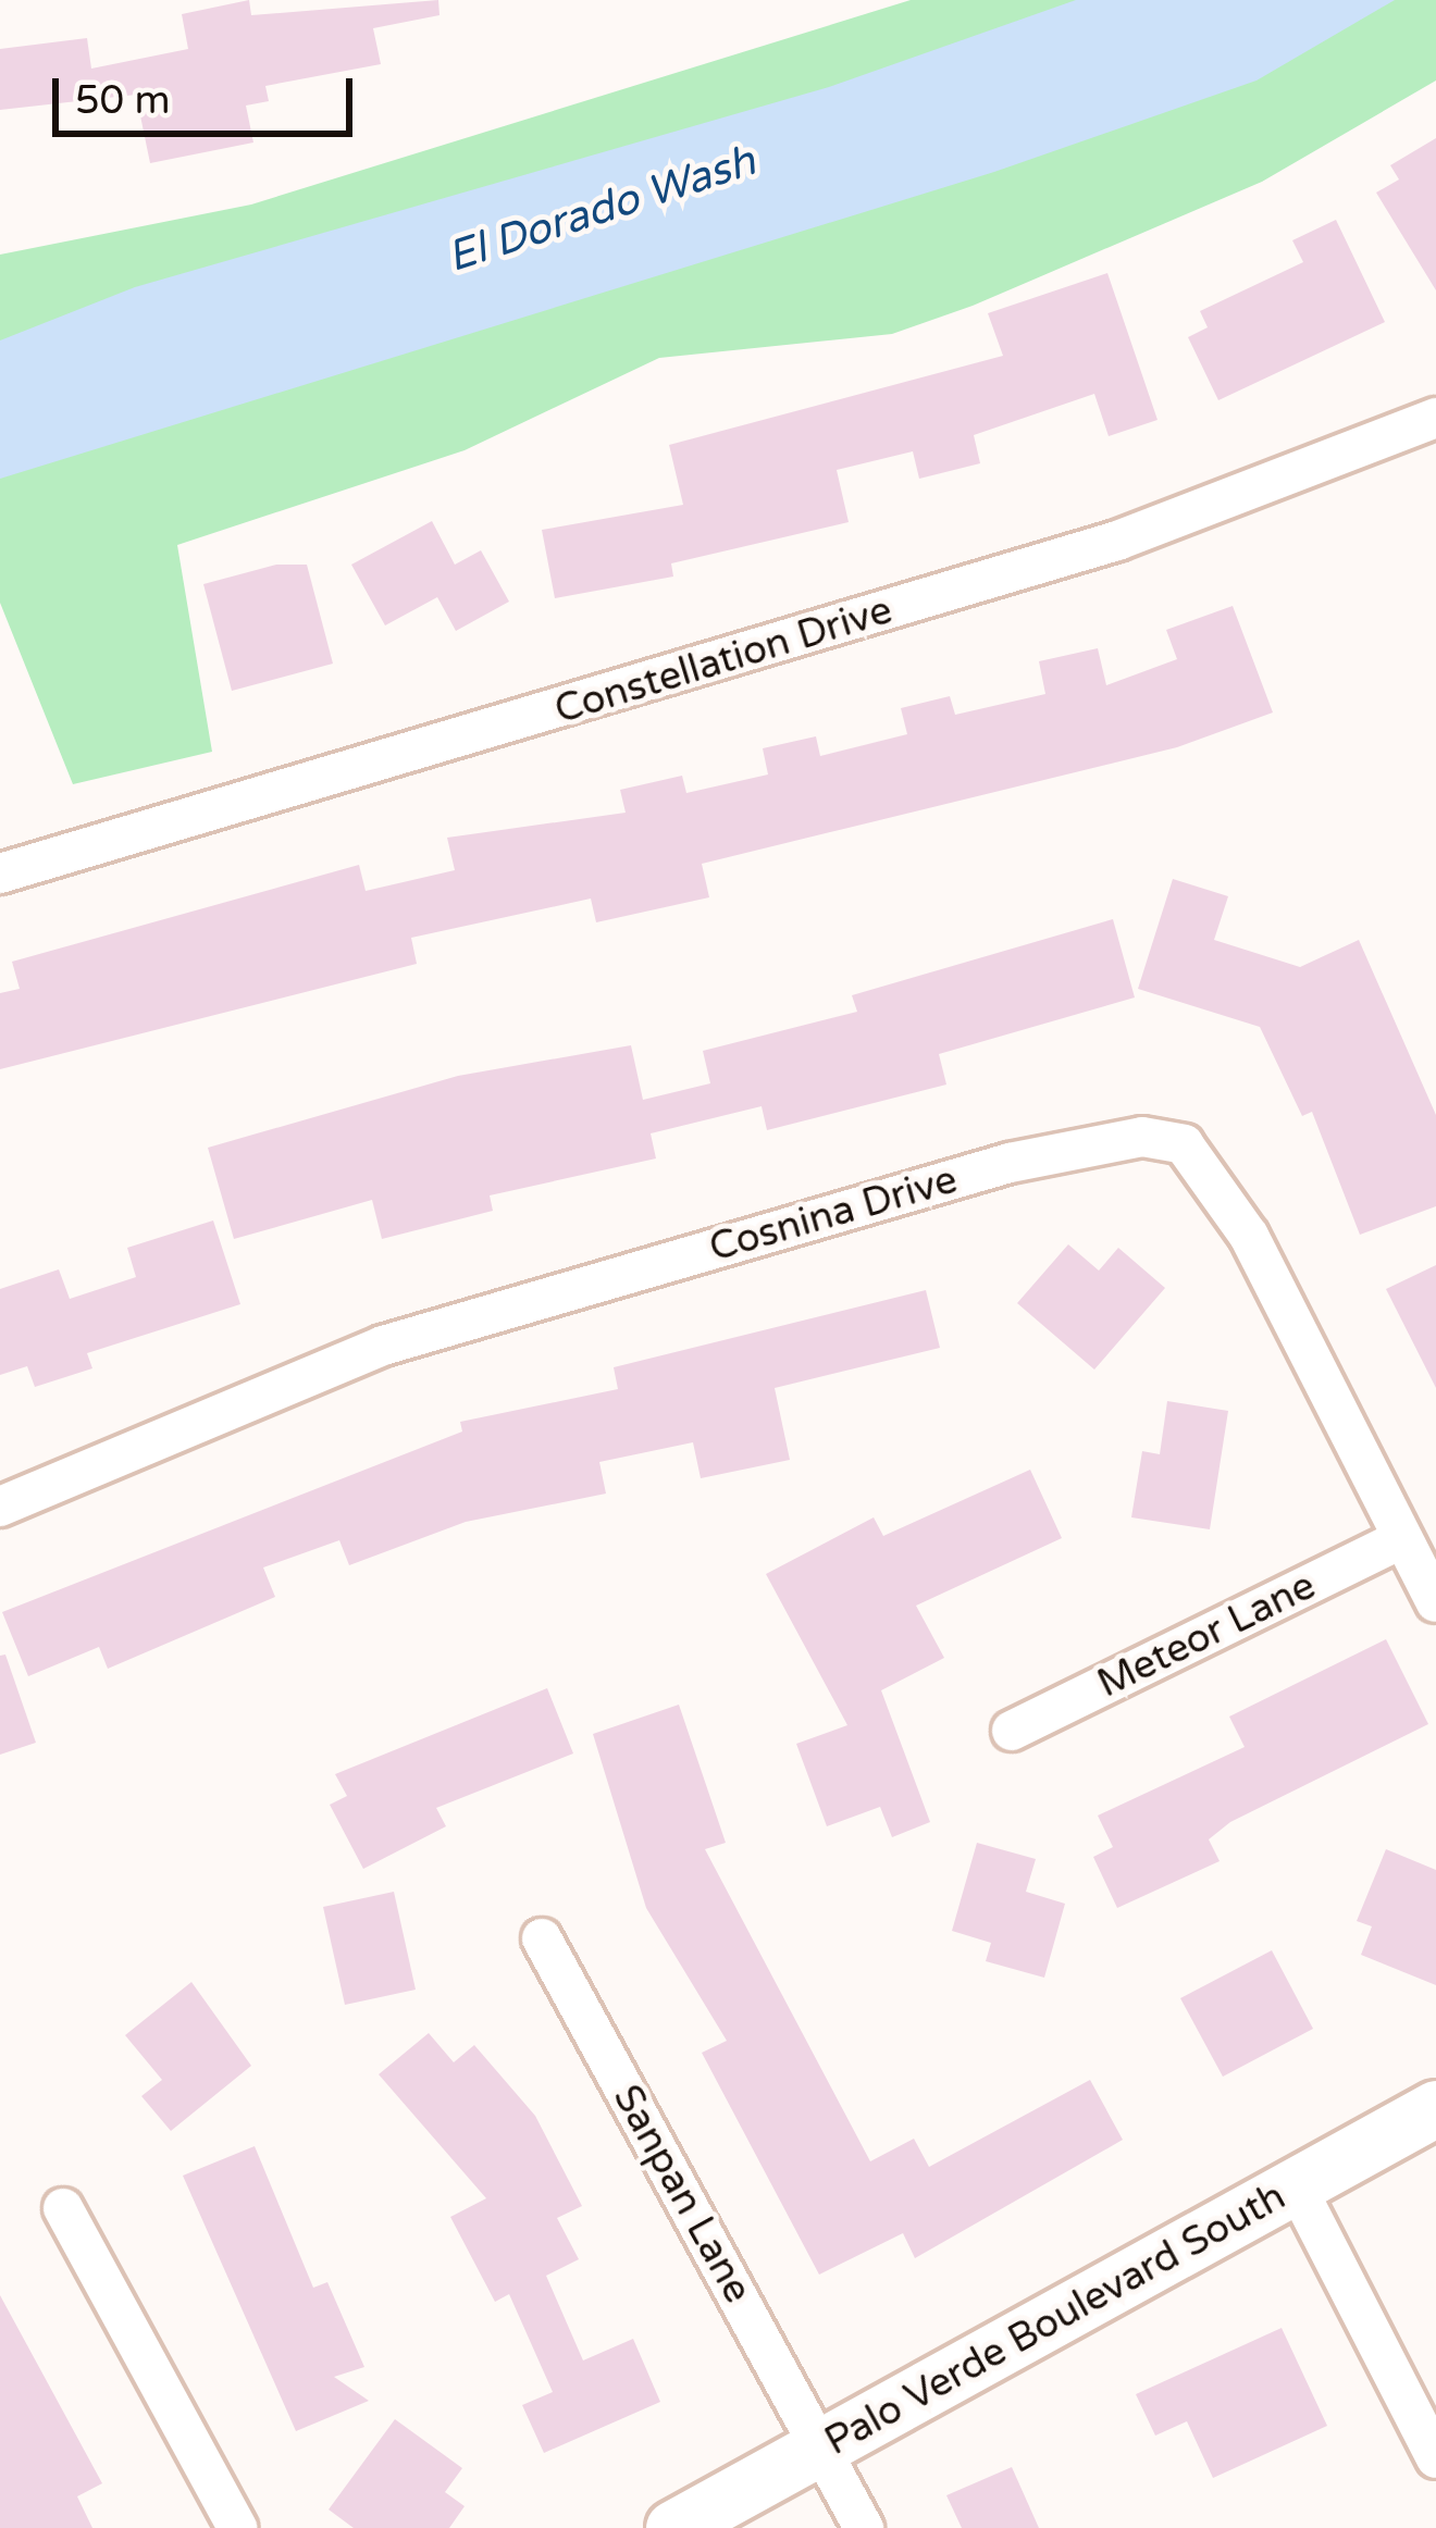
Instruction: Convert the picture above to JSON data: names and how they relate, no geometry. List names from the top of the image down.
{
  "streets": {
    "main road": ["Palo Verde Boulevard South"],
    "street": [
      "Constellation Drive",
      "Cosnina Drive",
      "Meteor Lane",
      "Sanpan Lane"
    ]
  },
  "crossings": [
    ["Cosnina Drive", "Meteor Lane"],
    ["Sanpan Lane", "Palo Verde Boulevard South"]
  ],
  "water": ["El Dorado Wash"],
  "scale_bar": "50 m"
}
